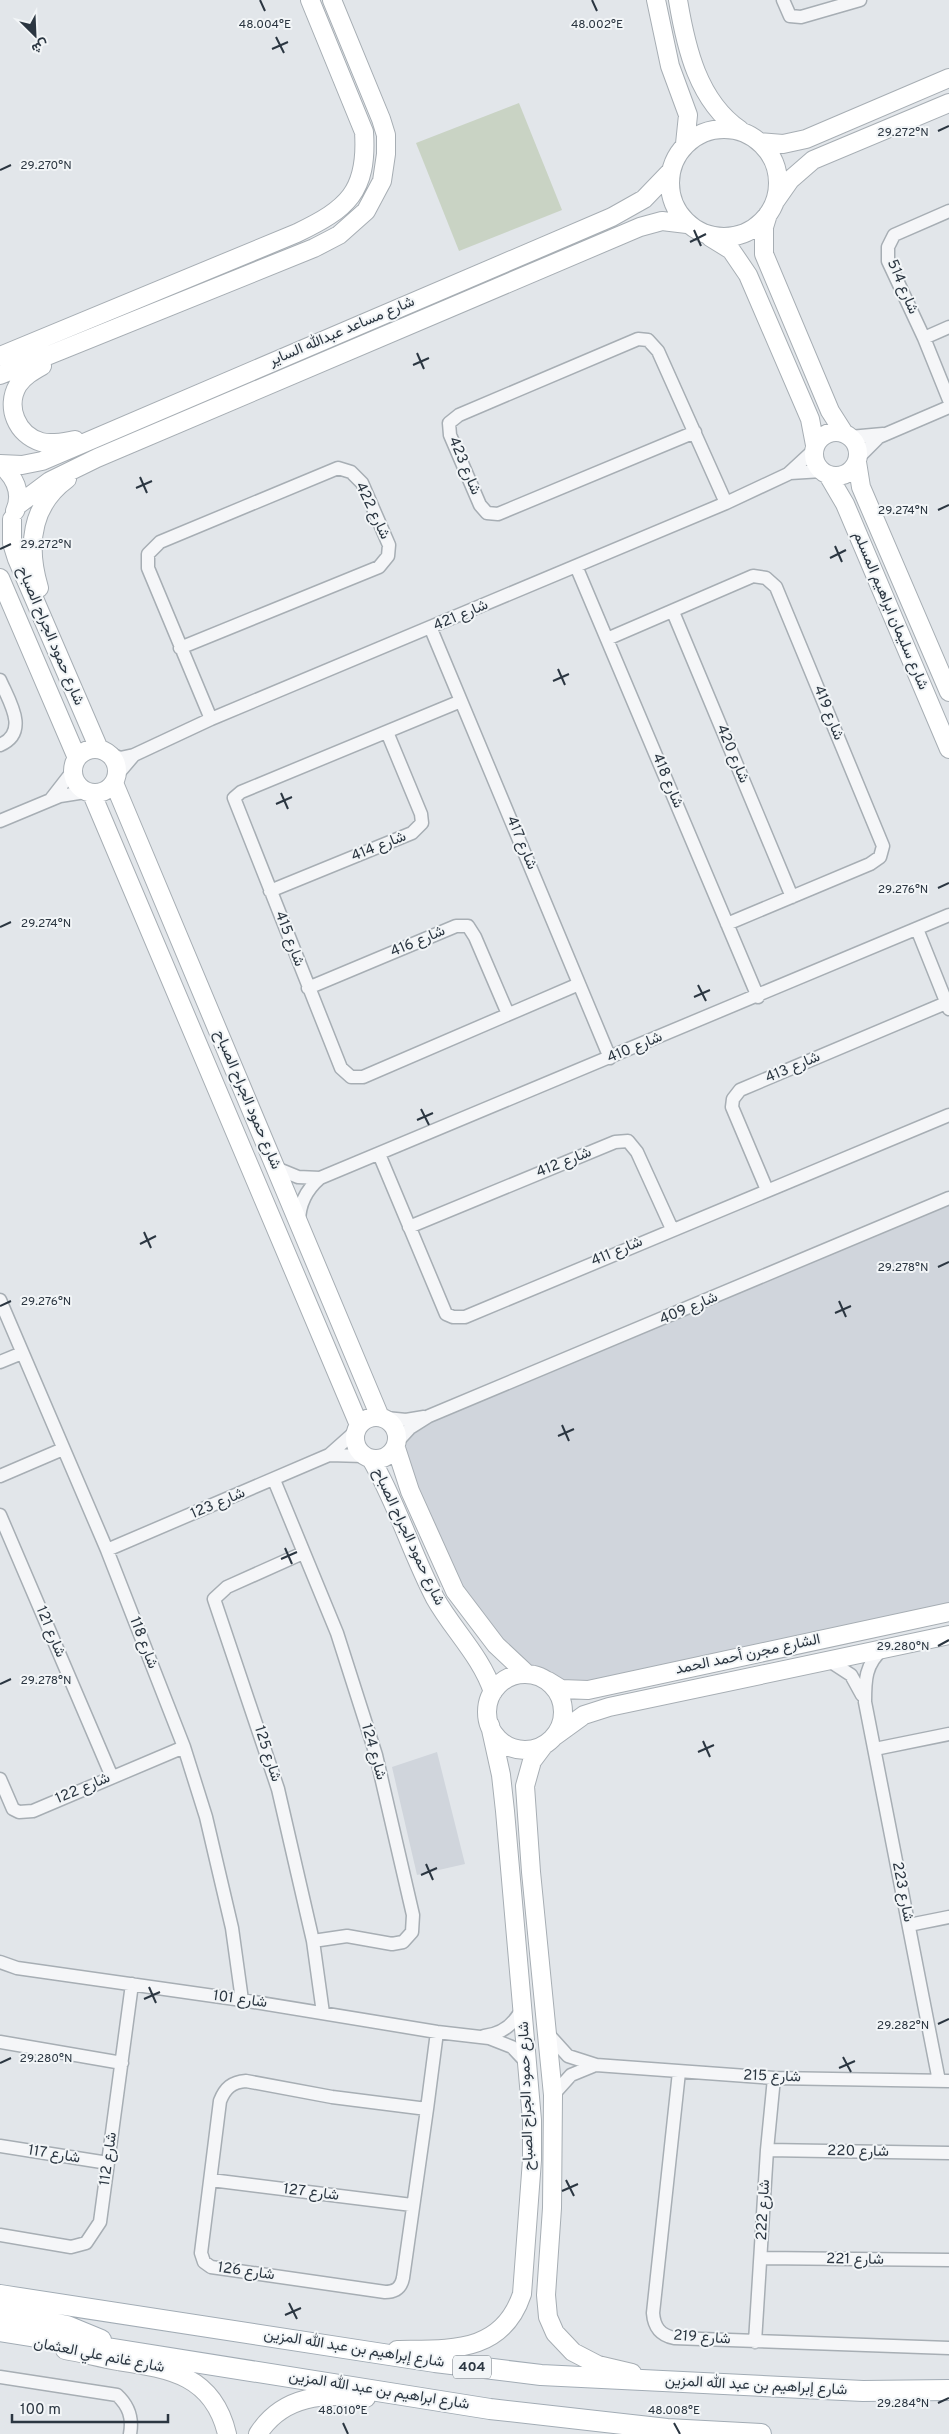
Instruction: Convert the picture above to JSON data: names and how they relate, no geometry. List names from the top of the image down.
{
  "streets": {
    "main road": ["شارع إبراهيم بن عبد الله المزين", "404", "شارع ابراهيم بن عبد الله المزين"],
    "street": [
      "شارع 514",
      "شارع مساعد عبدالله الساير",
      "شارع 423",
      "شارع 422",
      "شارع سليمان ابراهيم المسلم",
      "شارع 421",
      "شارع حمود الجراح الصباح",
      "شارع 419",
      "شارع 420",
      "شارع 418",
      "شارع 417",
      "شارع 414",
      "شارع 415",
      "شارع 416",
      "شارع 410",
      "شارع 413",
      "شارع 412",
      "شارع 411",
      "شارع 409",
      "شارع 123",
      "شارع 121",
      "شارع 118",
      "الشارع مجرن أحمد الحمد",
      "شارع 124",
      "شارع 125",
      "شارع 122",
      "شارع 223",
      "شارع 101",
      "شارع 215",
      "شارع 220",
      "شارع 117",
      "شارع 112",
      "شارع 127",
      "شارع 222",
      "شارع 221",
      "شارع 126",
      "شارع 219",
      "شارع غانم علي العثمان"
    ]
  },
  "crossings": [
    ["شارع مساعد عبدالله الساير", "شارع حمود الجراح الصباح"],
    ["شارع 423", "شارع 421"],
    ["شارع 422", "شارع 421"],
    ["شارع سليمان ابراهيم المسلم", "شارع 421"],
    ["شارع 421", "شارع حمود الجراح الصباح"],
    ["شارع 421", "شارع 418"],
    ["شارع 421", "شارع 417"],
    ["شارع حمود الجراح الصباح", "شارع 410"],
    ["شارع حمود الجراح الصباح", "شارع 409"],
    ["شارع حمود الجراح الصباح", "شارع 123"],
    ["شارع حمود الجراح الصباح", "الشارع مجرن أحمد الحمد"],
    ["شارع حمود الجراح الصباح", "شارع 101"],
    ["شارع حمود الجراح الصباح", "شارع 215"],
    ["شارع حمود الجراح الصباح", "شارع إبراهيم بن عبد الله المزين"],
    ["شارع 419", "شارع 420"],
    ["شارع 419", "شارع 418"],
    ["شارع 418", "شارع 410"],
    ["شارع 417", "شارع 415"],
    ["شارع 417", "شارع 410"],
    ["شارع 414", "شارع 415"],
    ["شارع 415", "شارع 416"],
    ["شارع 410", "شارع 411"],
    ["شارع 413", "شارع 411"],
    ["شارع 412", "شارع 411"],
    ["شارع 409", "شارع 123"],
    ["شارع 123", "شارع 118"],
    ["شارع 123", "شارع 124"],
    ["شارع 121", "شارع 122"],
    ["شارع 118", "شارع 122"],
    ["شارع 118", "شارع 101"],
    ["الشارع مجرن أحمد الحمد", "شارع 223"],
    ["شارع 124", "شارع 125"],
    ["شارع 125", "شارع 101"],
    ["شارع 223", "شارع 215"],
    ["شارع 101", "شارع 112"],
    ["شارع 101", "شارع 126"],
    ["شارع 215", "شارع 222"],
    ["شارع 215", "شارع 219"],
    ["شارع 220", "شارع 222"],
    ["شارع 117", "شارع 112"],
    ["شارع 127", "شارع 126"],
    ["شارع 222", "شارع 221"],
    ["شارع 222", "شارع 219"],
    ["شارع غانم علي العثمان", "شارع ابراهيم بن عبد الله المزين"]
  ],
  "scale_bar": "100 m",
  "north": "bottom right",
  "coordinates": [
    "48.004°E",
    "48.002°E",
    "29.272°N",
    "29.270°N",
    "29.274°N",
    "29.276°N",
    "29.278°N",
    "29.280°N",
    "29.282°N",
    "29.284°N",
    "48.010°E",
    "48.008°E"
  ]
}
